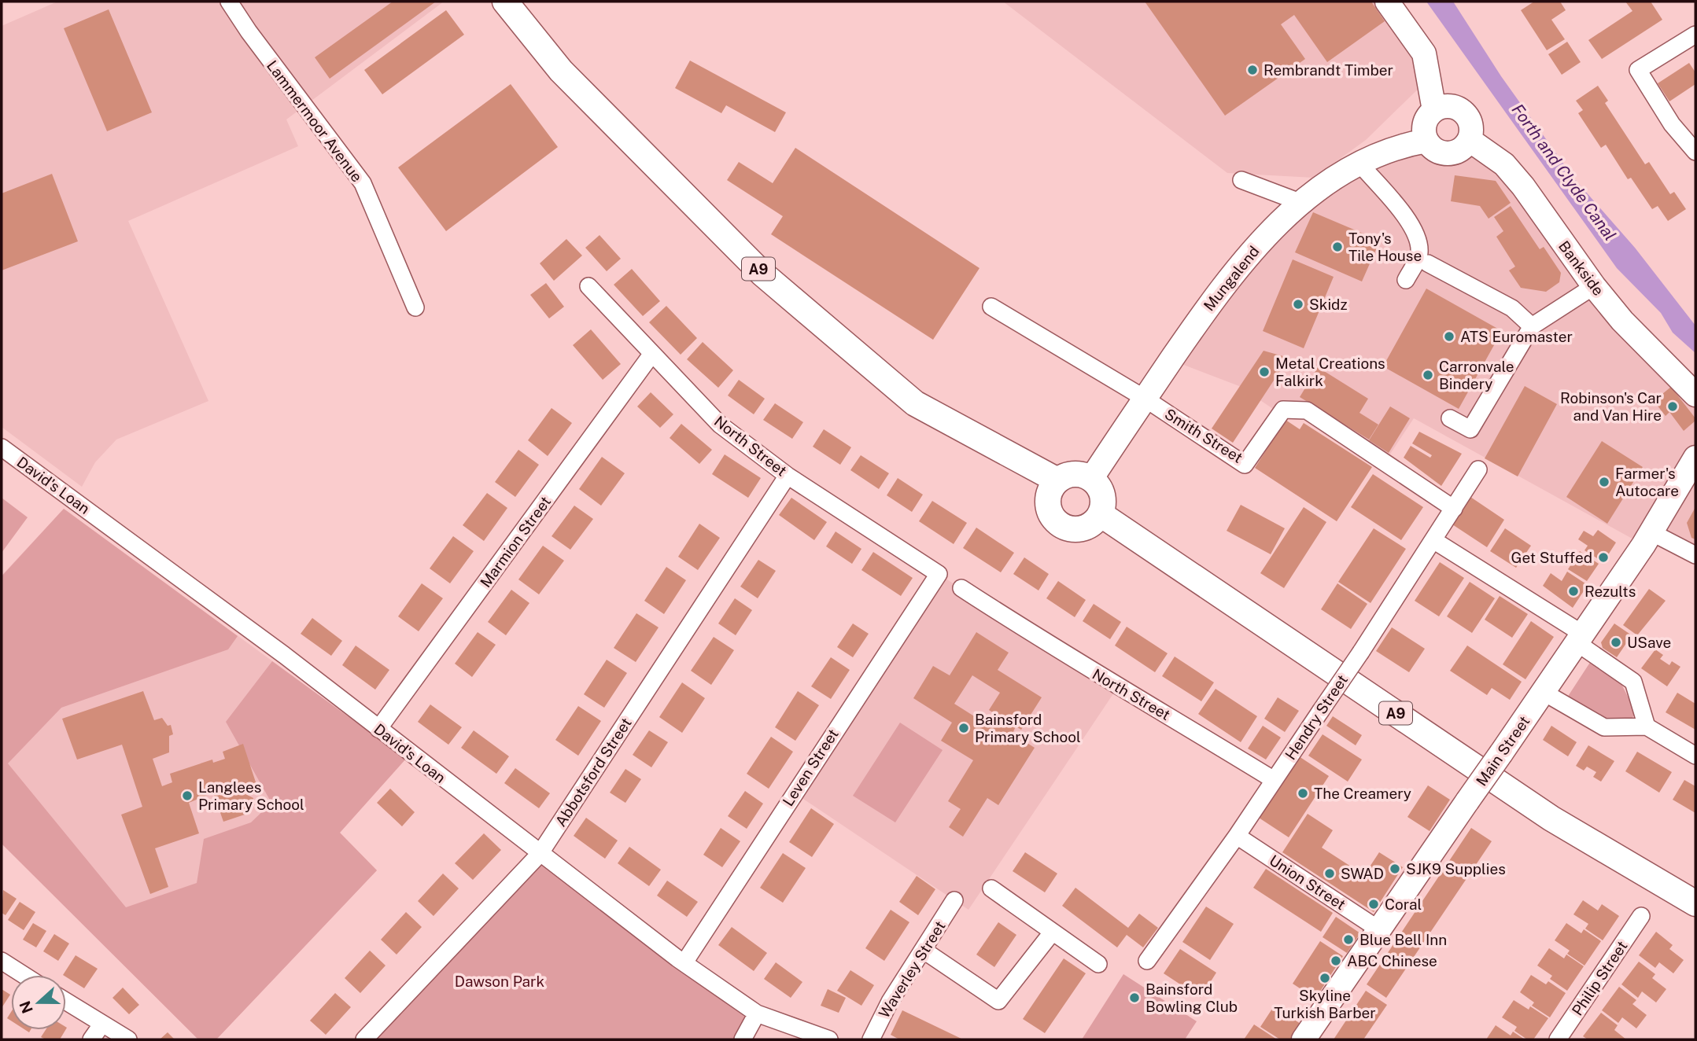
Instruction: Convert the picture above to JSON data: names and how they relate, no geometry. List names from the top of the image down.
{
  "streets": {
    "main road": ["A9"],
    "street": [
      "Lammermoor Avenue",
      "Bankside",
      "Mungalend",
      "Smith Street",
      "North Street",
      "David's Loan",
      "Marmion Street",
      "Hendry Street",
      "Main Street",
      "Leven Street",
      "Abbotsford Street",
      "Union Street",
      "Waverley Street",
      "Philip Street"
    ]
  },
  "crossings": [
    ["Bankside", "Mungalend"],
    ["A9", "Mungalend"],
    ["Mungalend", "Smith Street"],
    ["Smith Street", "Hendry Street"],
    ["North Street", "Marmion Street"],
    ["North Street", "Hendry Street"],
    ["North Street", "Leven Street"],
    ["North Street", "Abbotsford Street"],
    ["David's Loan", "Marmion Street"],
    ["David's Loan", "Leven Street"],
    ["David's Loan", "Abbotsford Street"],
    ["Hendry Street", "Union Street"],
    ["Main Street", "Union Street"]
  ],
  "water": ["Forth and Clyde Canal"],
  "parks": ["Dawson Park"],
  "places": [
    "Rembrandt Timber",
    "Tony's Tile House",
    "Skidz",
    "ATS Euromaster",
    "Metal Creations Falkirk",
    "Carronvale Bindery",
    "Robinson's Car and Van Hire",
    "Farmer's Autocare",
    "Get Stuffed",
    "Rezults",
    "USave",
    "Bainsford Primary School",
    "The Creamery",
    "Langlees Primary School",
    "SJK9 Supplies",
    "SWAD",
    "Coral",
    "Blue Bell Inn",
    "ABC Chinese",
    "Skyline Turkish Barber",
    "Bainsford Bowling Club"
  ],
  "north": "left"
}
